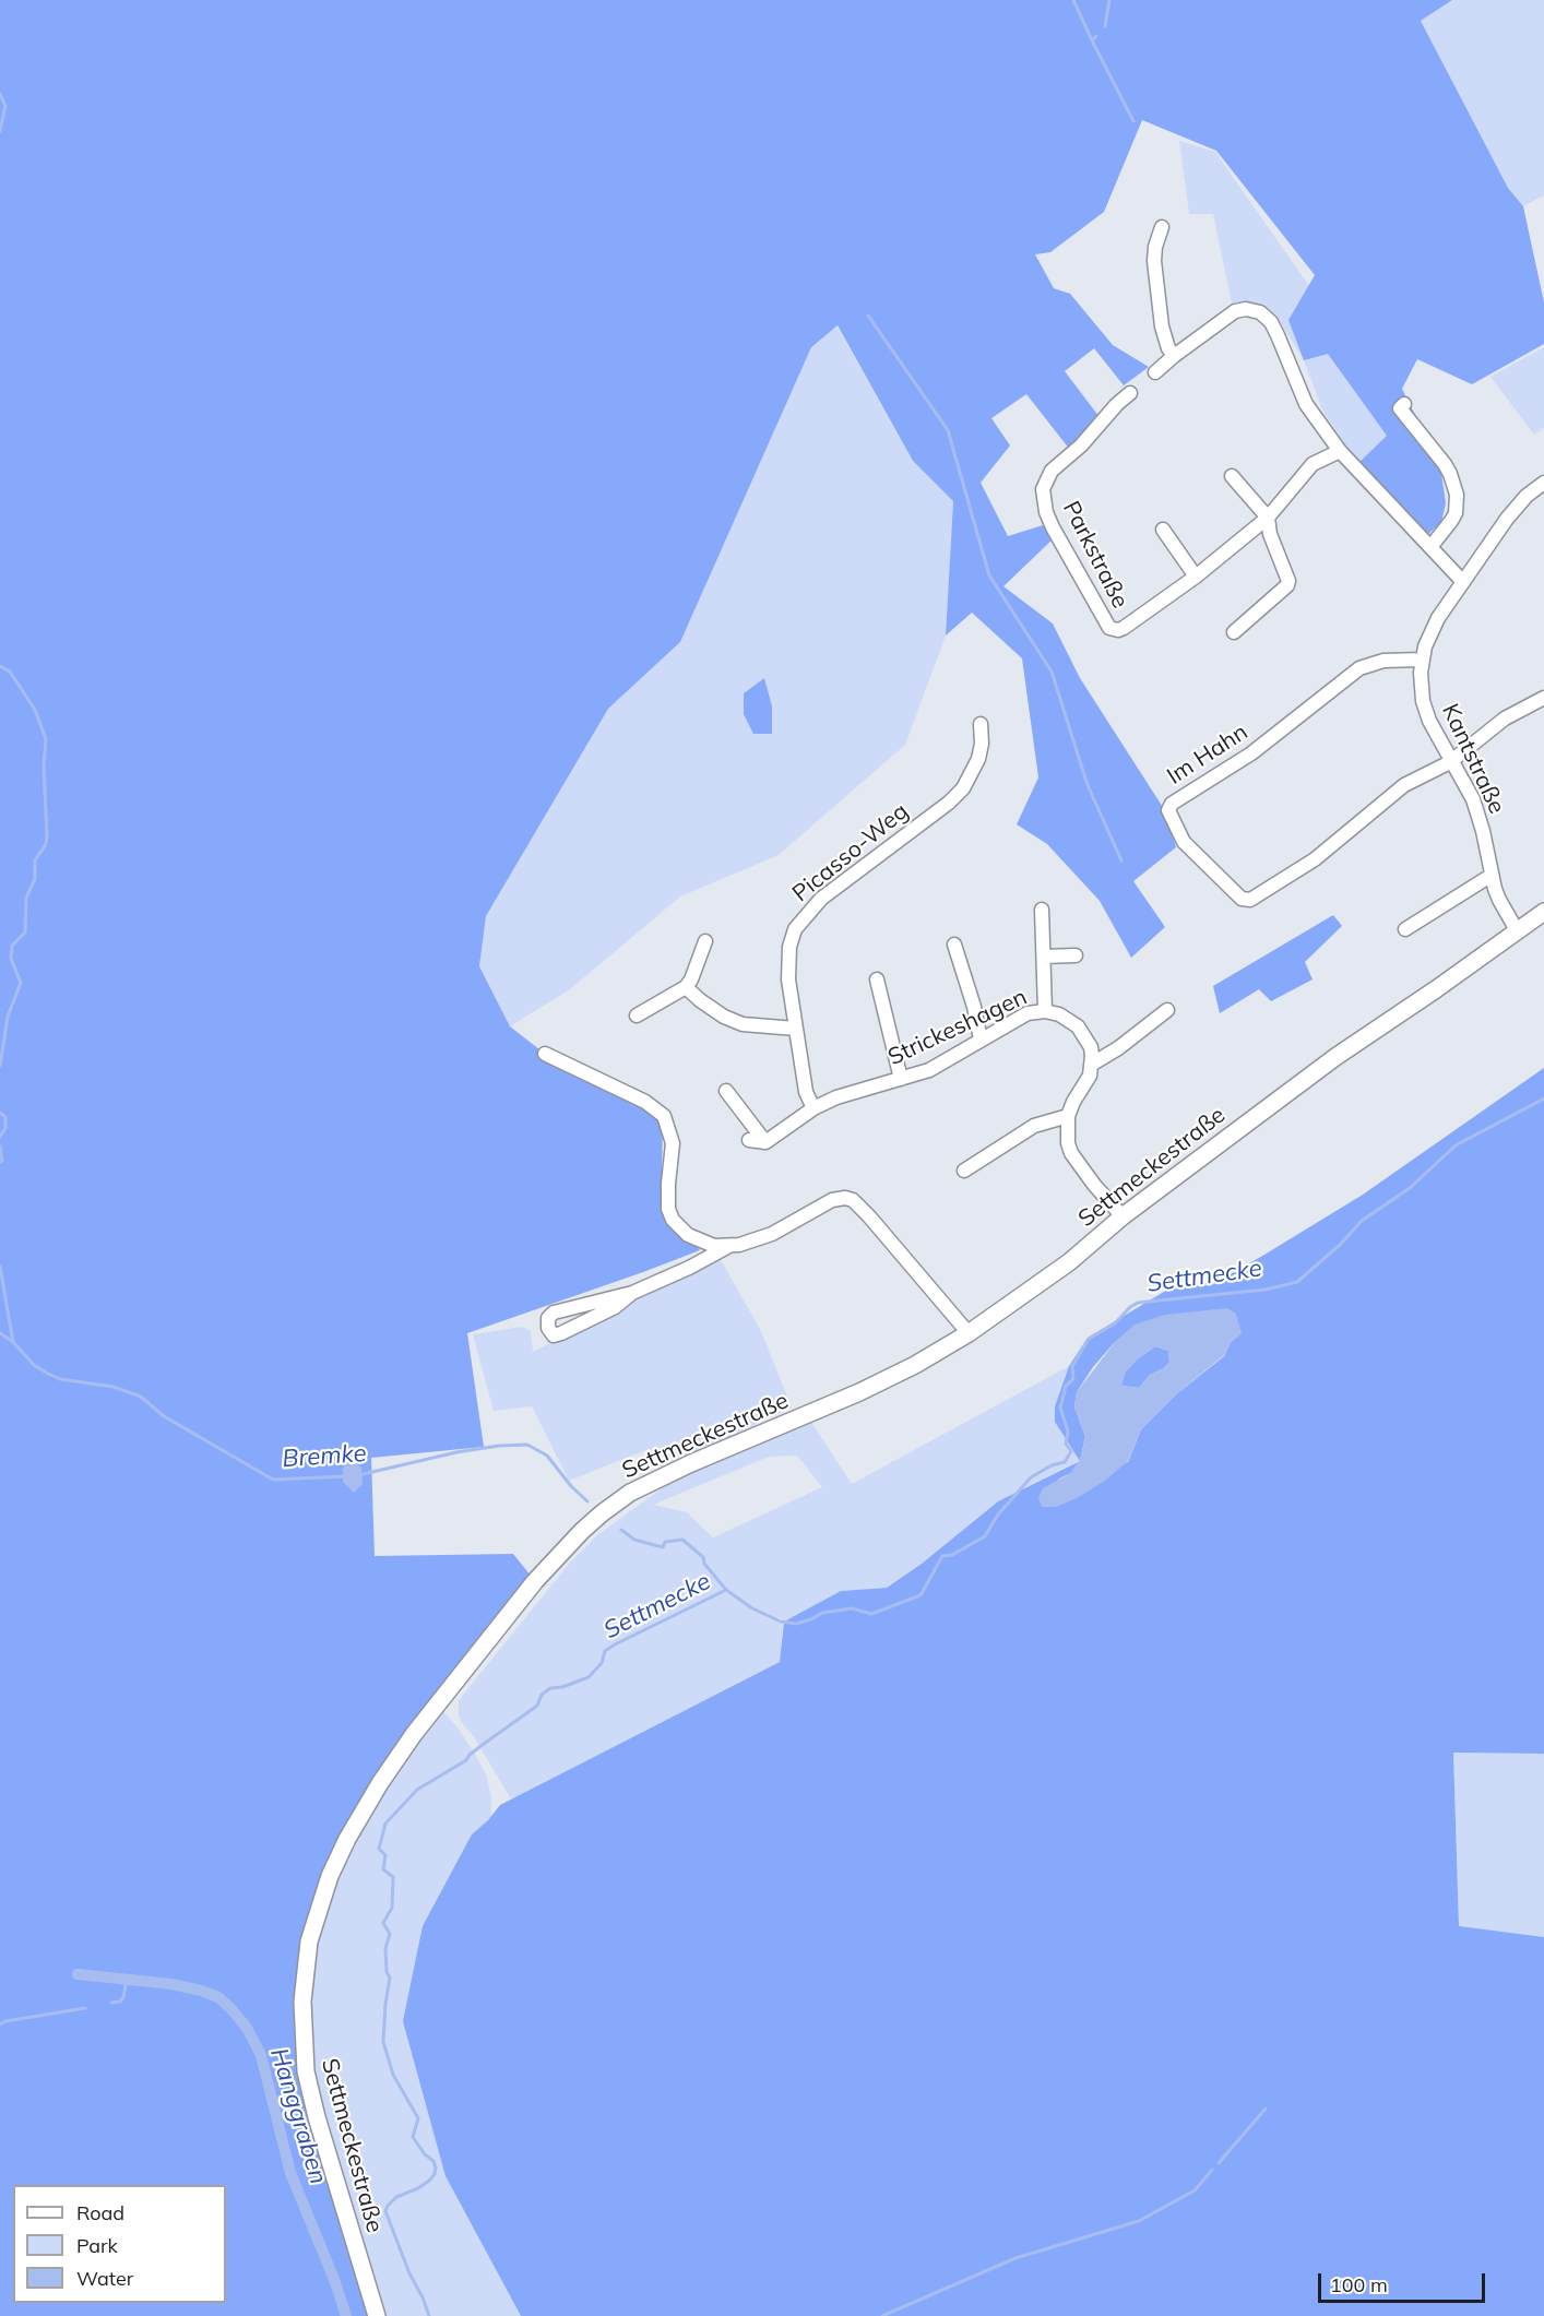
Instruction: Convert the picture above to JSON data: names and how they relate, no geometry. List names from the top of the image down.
{
  "streets": {
    "street": [
      "Parkstraße",
      "Im Hahn",
      "Kantstraße",
      "Picasso-Weg",
      "Strickeshagen",
      "Settmeckestraße"
    ]
  },
  "crossings": [
    ["Im Hahn", "Kantstraße"],
    ["Kantstraße", "Settmeckestraße"],
    ["Picasso-Weg", "Strickeshagen"]
  ],
  "water": ["Settmecke", "Bremke", "Hanggraben"],
  "legend": ["Road", "Park", "Water"],
  "scale_bar": "100 m"
}
